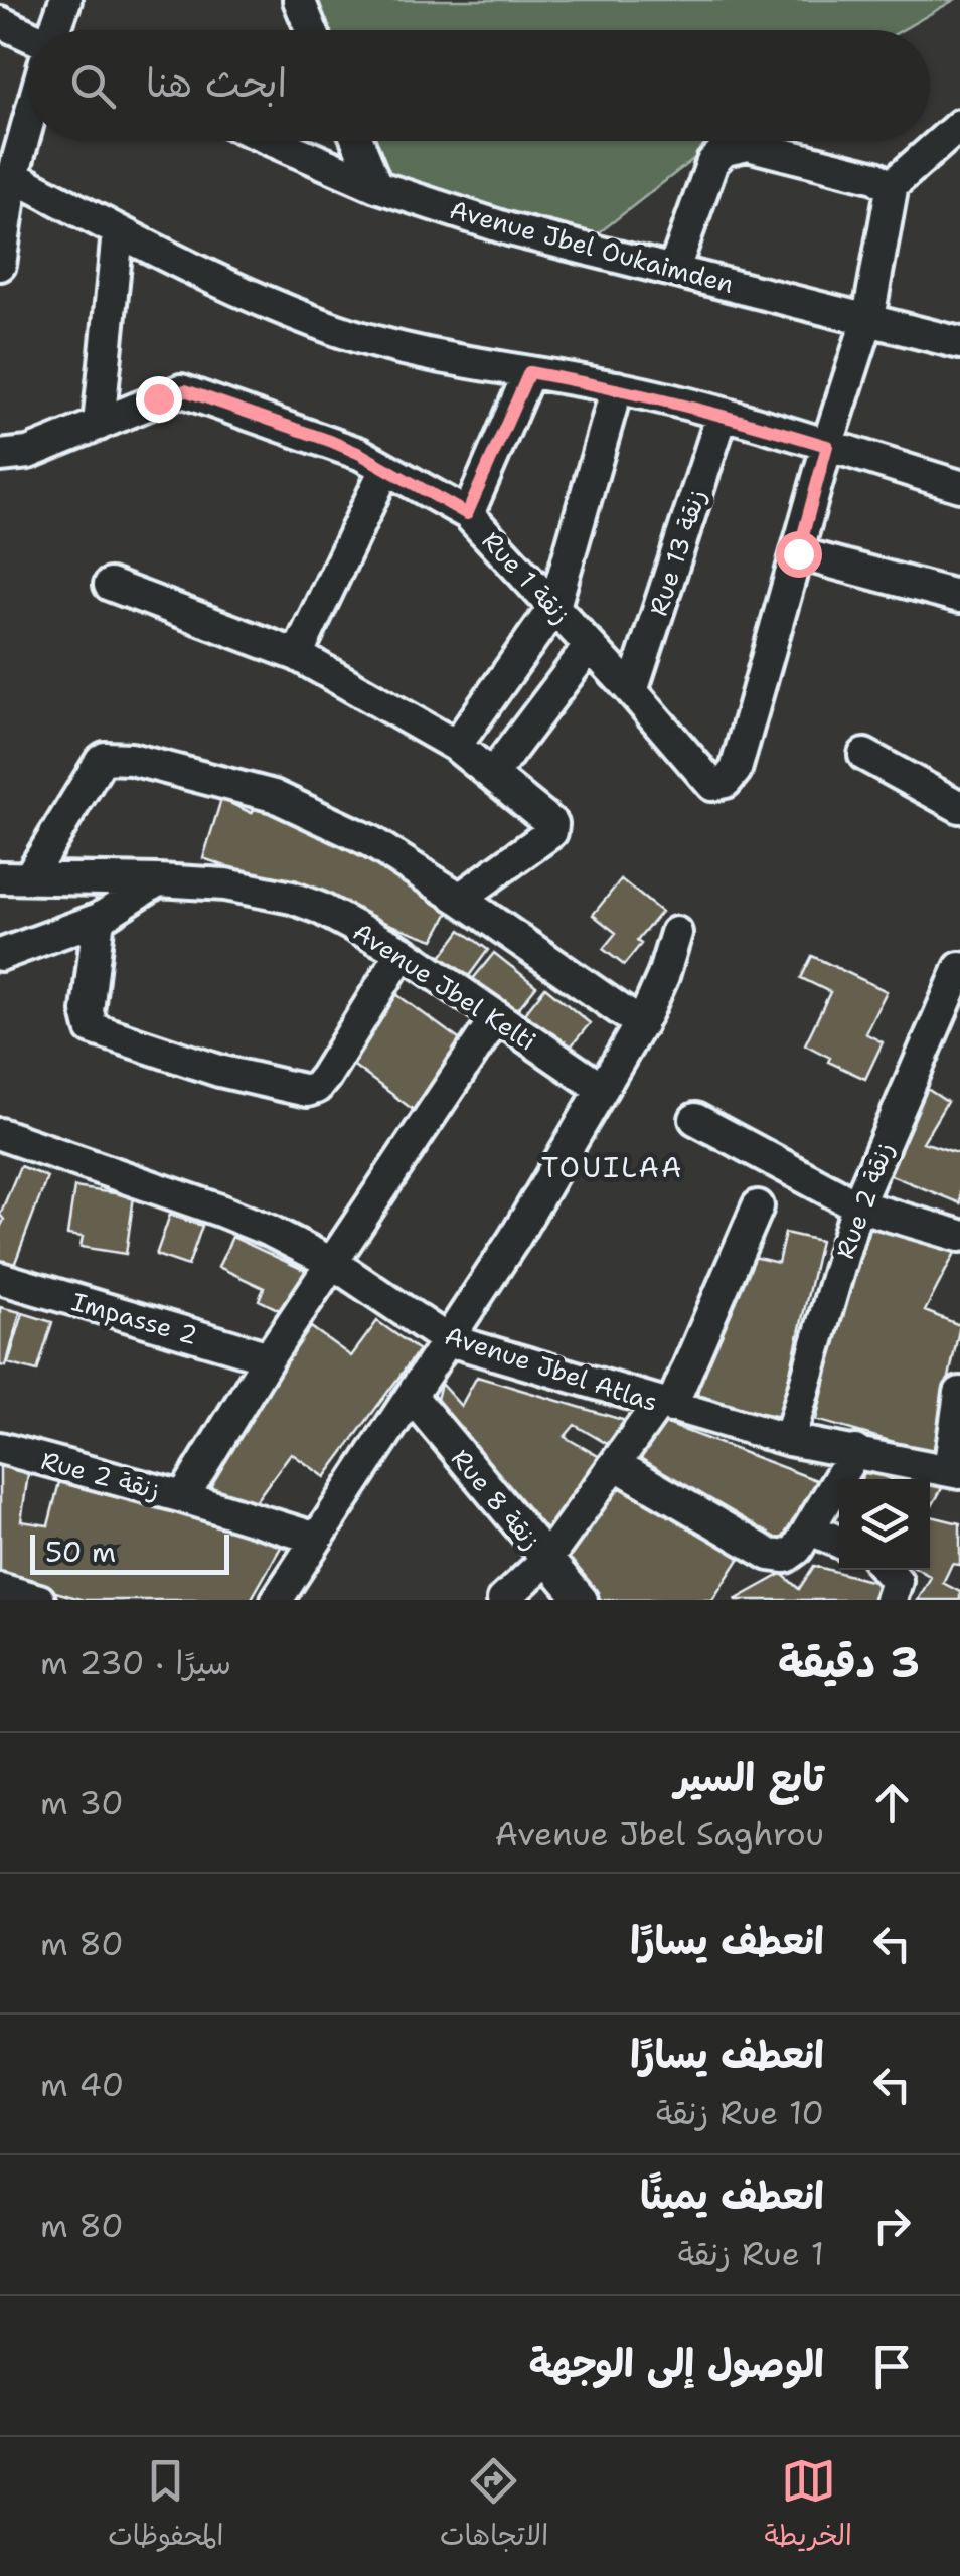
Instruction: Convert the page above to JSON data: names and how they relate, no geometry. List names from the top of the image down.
{
  "streets": {
    "street": [
      "Avenue Jbel Oukaimden",
      "Rue 13 زنقة",
      "Rue 1 زنقة",
      "Avenue Jbel Kelti",
      "Rue 2 زنقة",
      "Impasse 2",
      "Avenue Jbel Atlas",
      "Rue 8 زنقة"
    ]
  },
  "crossings": [
    ["Rue 13 زنقة", "Rue 1 زنقة"],
    ["Rue 2 زنقة", "Avenue Jbel Atlas"]
  ],
  "districts": ["TOUILAA"],
  "scale_bar": "50 m",
  "page": {
    "search": "ابحث هنا",
    "scale": "50 m",
    "heading": ["3 دقيقة", "سيرًا · 230 m"],
    "list": [
      ["تابع السير", "Avenue Jbel Saghrou", "30 m"],
      ["انعطف يسارًا", "80 m"],
      ["انعطف يسارًا", "Rue 10 زنقة", "40 m"],
      ["انعطف يمينًا", "Rue 1 زنقة", "80 m"],
      "الوصول إلى الوجهة"
    ],
    "nav": ["الخريطة", "الاتجاهات", "المحفوظات"]
  }
}
